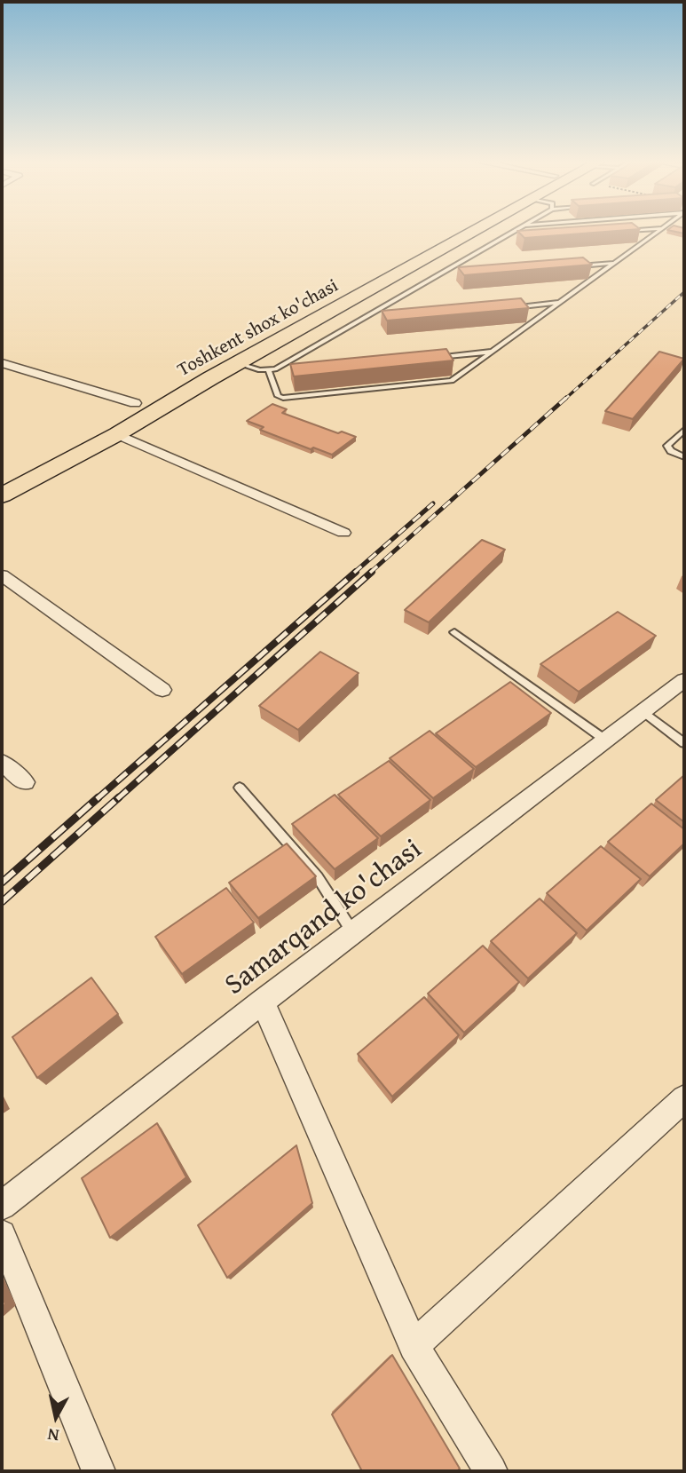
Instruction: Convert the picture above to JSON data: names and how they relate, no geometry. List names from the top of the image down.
{
  "streets": {
    "main road": ["Toshkent shox ko'chasi"],
    "street": ["Samarqand ko'chasi"]
  },
  "north": "bottom"
}
